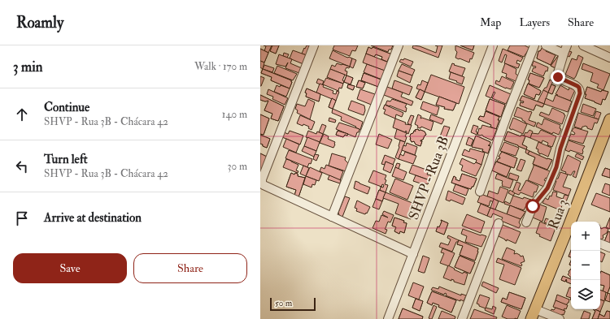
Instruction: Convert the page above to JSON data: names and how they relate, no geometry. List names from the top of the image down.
{
  "streets": {
    "main road": ["Rua 3"],
    "street": ["SHVP - Rua 3B"]
  },
  "scale_bar": "50 m",
  "page": {
    "header": "Roamly",
    "nav": ["Map", "Layers", "Share"],
    "heading": ["3 min", "Walk · 170 m"],
    "list": [
      ["Continue", "SHVP - Rua 3B - Chácara 42", "140 m"],
      ["Turn left", "SHVP - Rua 3B - Chácara 42", "30 m"],
      "Arrive at destination"
    ],
    "map_buttons": ["+", "−"],
    "buttons": ["Save", "Share"],
    "scale": "50 m"
  }
}
